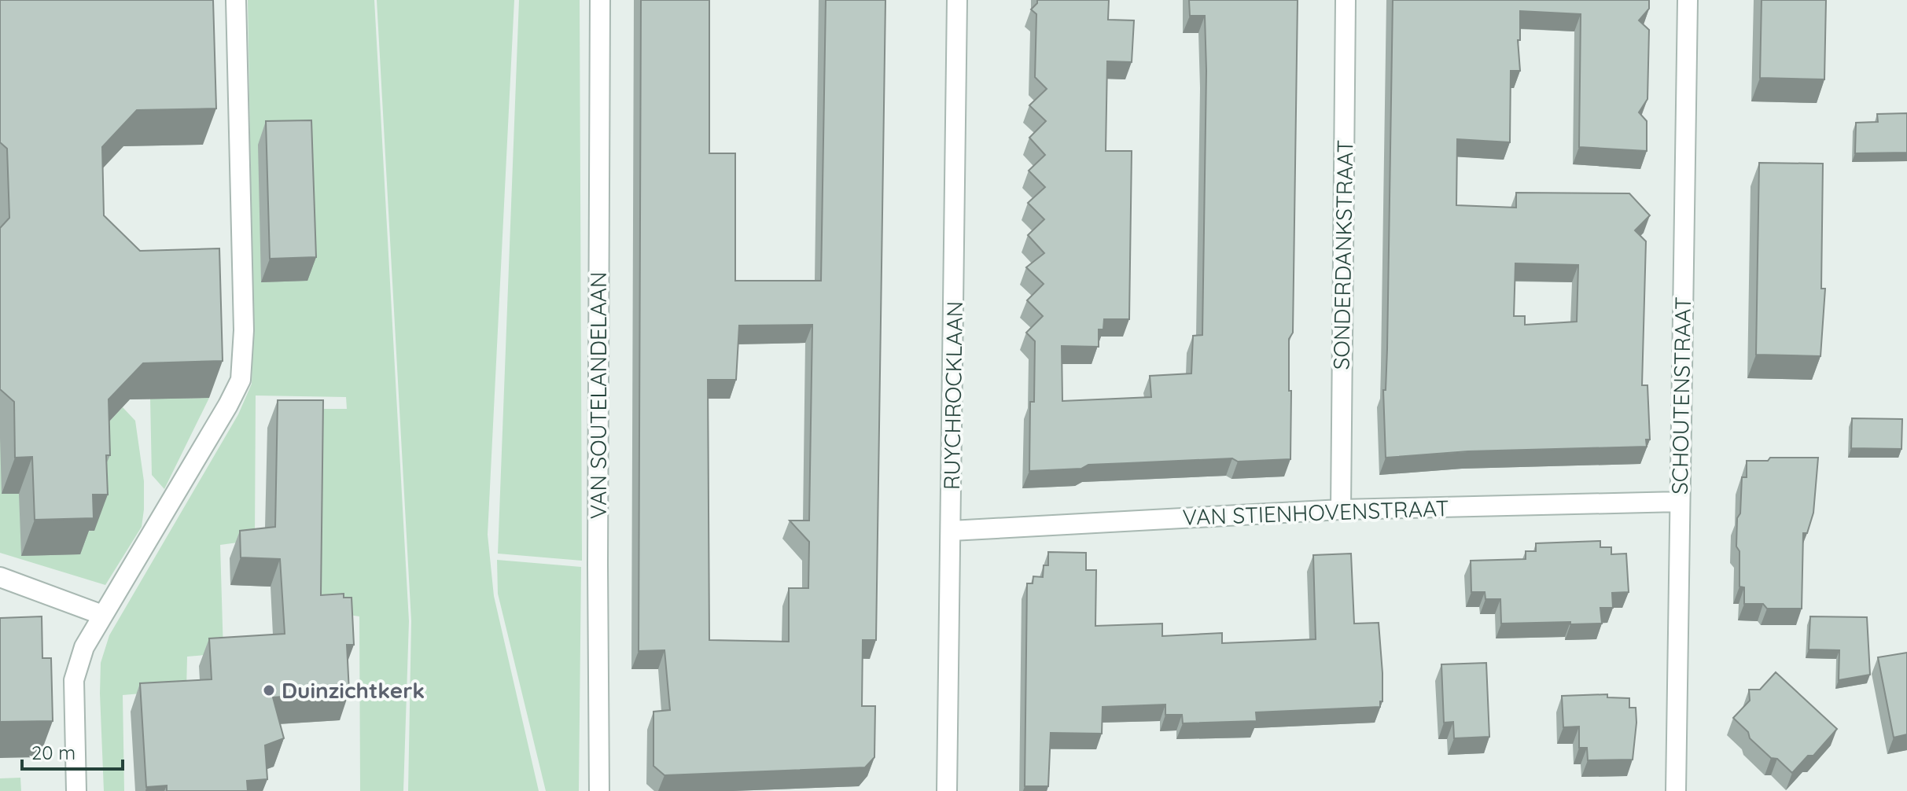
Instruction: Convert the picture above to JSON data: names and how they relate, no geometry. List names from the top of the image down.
{
  "streets": {
    "street": [
      "SONDERDANKSTRAAT",
      "VAN SOUTELANDELAAN",
      "RUYCHROCKLAAN",
      "SCHOUTENSTRAAT",
      "VAN STIENHOVENSTRAAT"
    ]
  },
  "crossings": [
    ["SONDERDANKSTRAAT", "VAN STIENHOVENSTRAAT"],
    ["RUYCHROCKLAAN", "VAN STIENHOVENSTRAAT"],
    ["SCHOUTENSTRAAT", "VAN STIENHOVENSTRAAT"]
  ],
  "places": ["Duinzichtkerk"],
  "scale_bar": "20 m"
}
